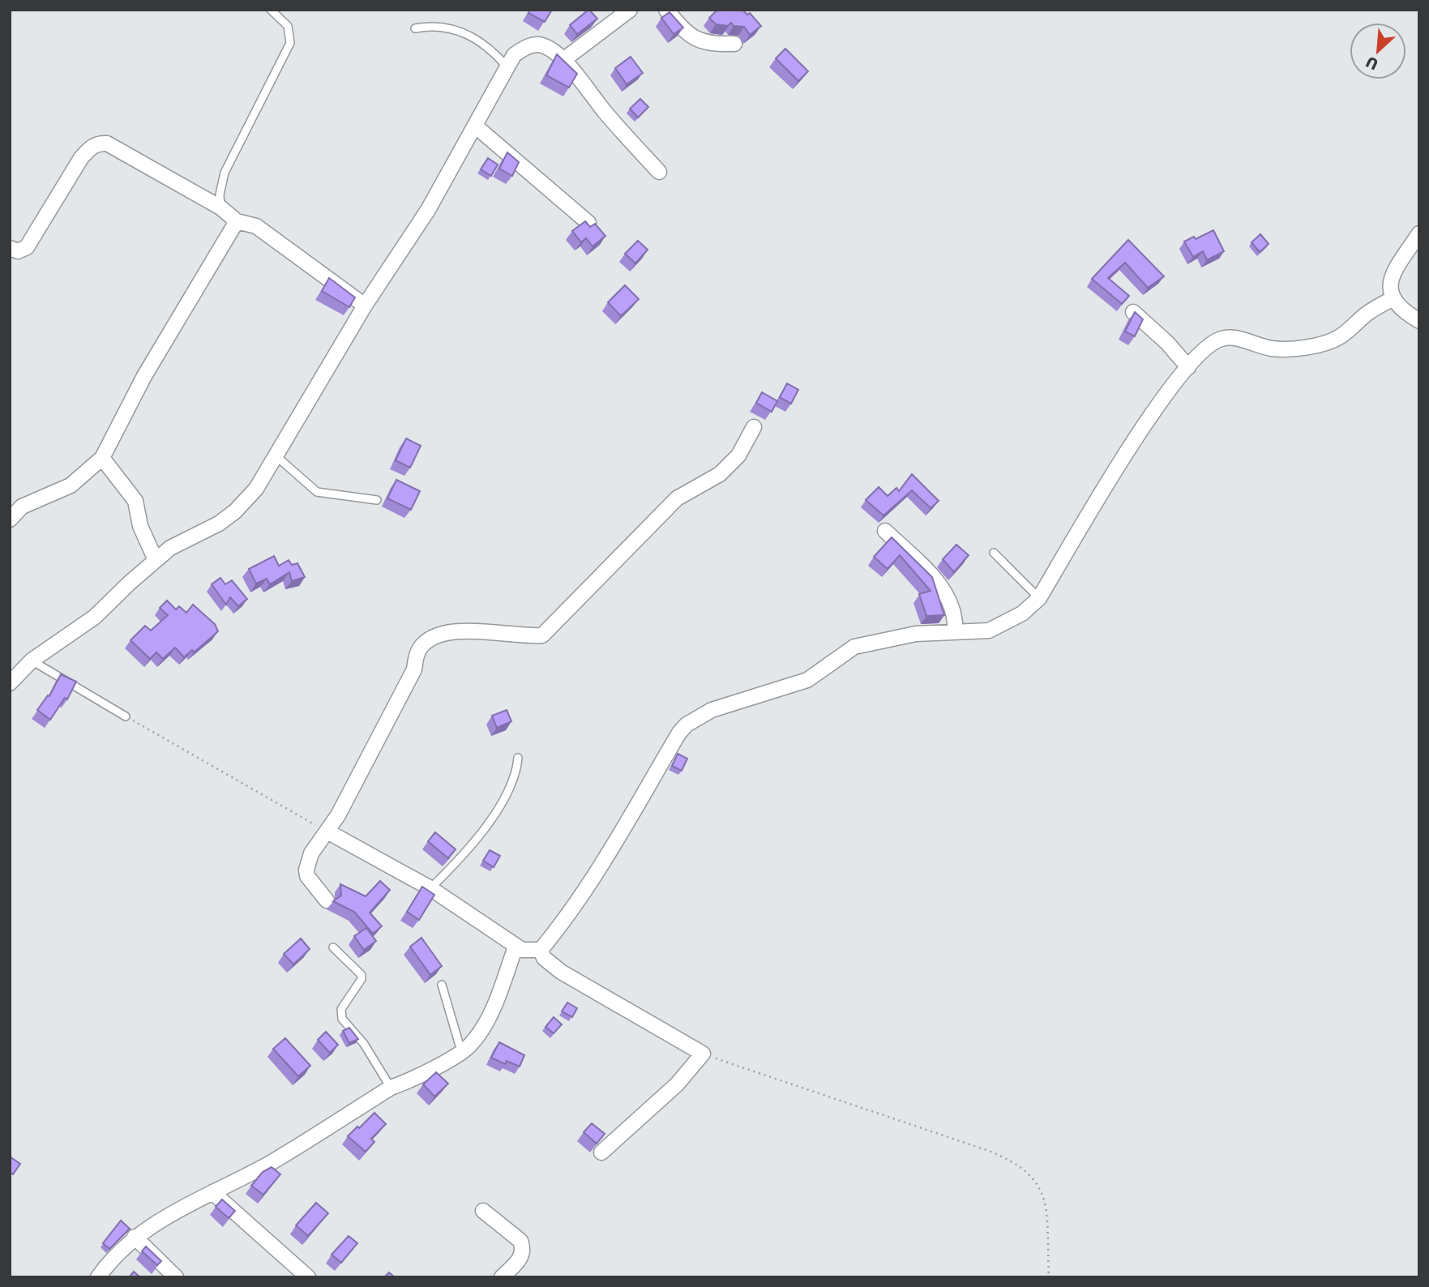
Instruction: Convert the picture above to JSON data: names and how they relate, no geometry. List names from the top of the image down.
{
  "north": "bottom left"
}
